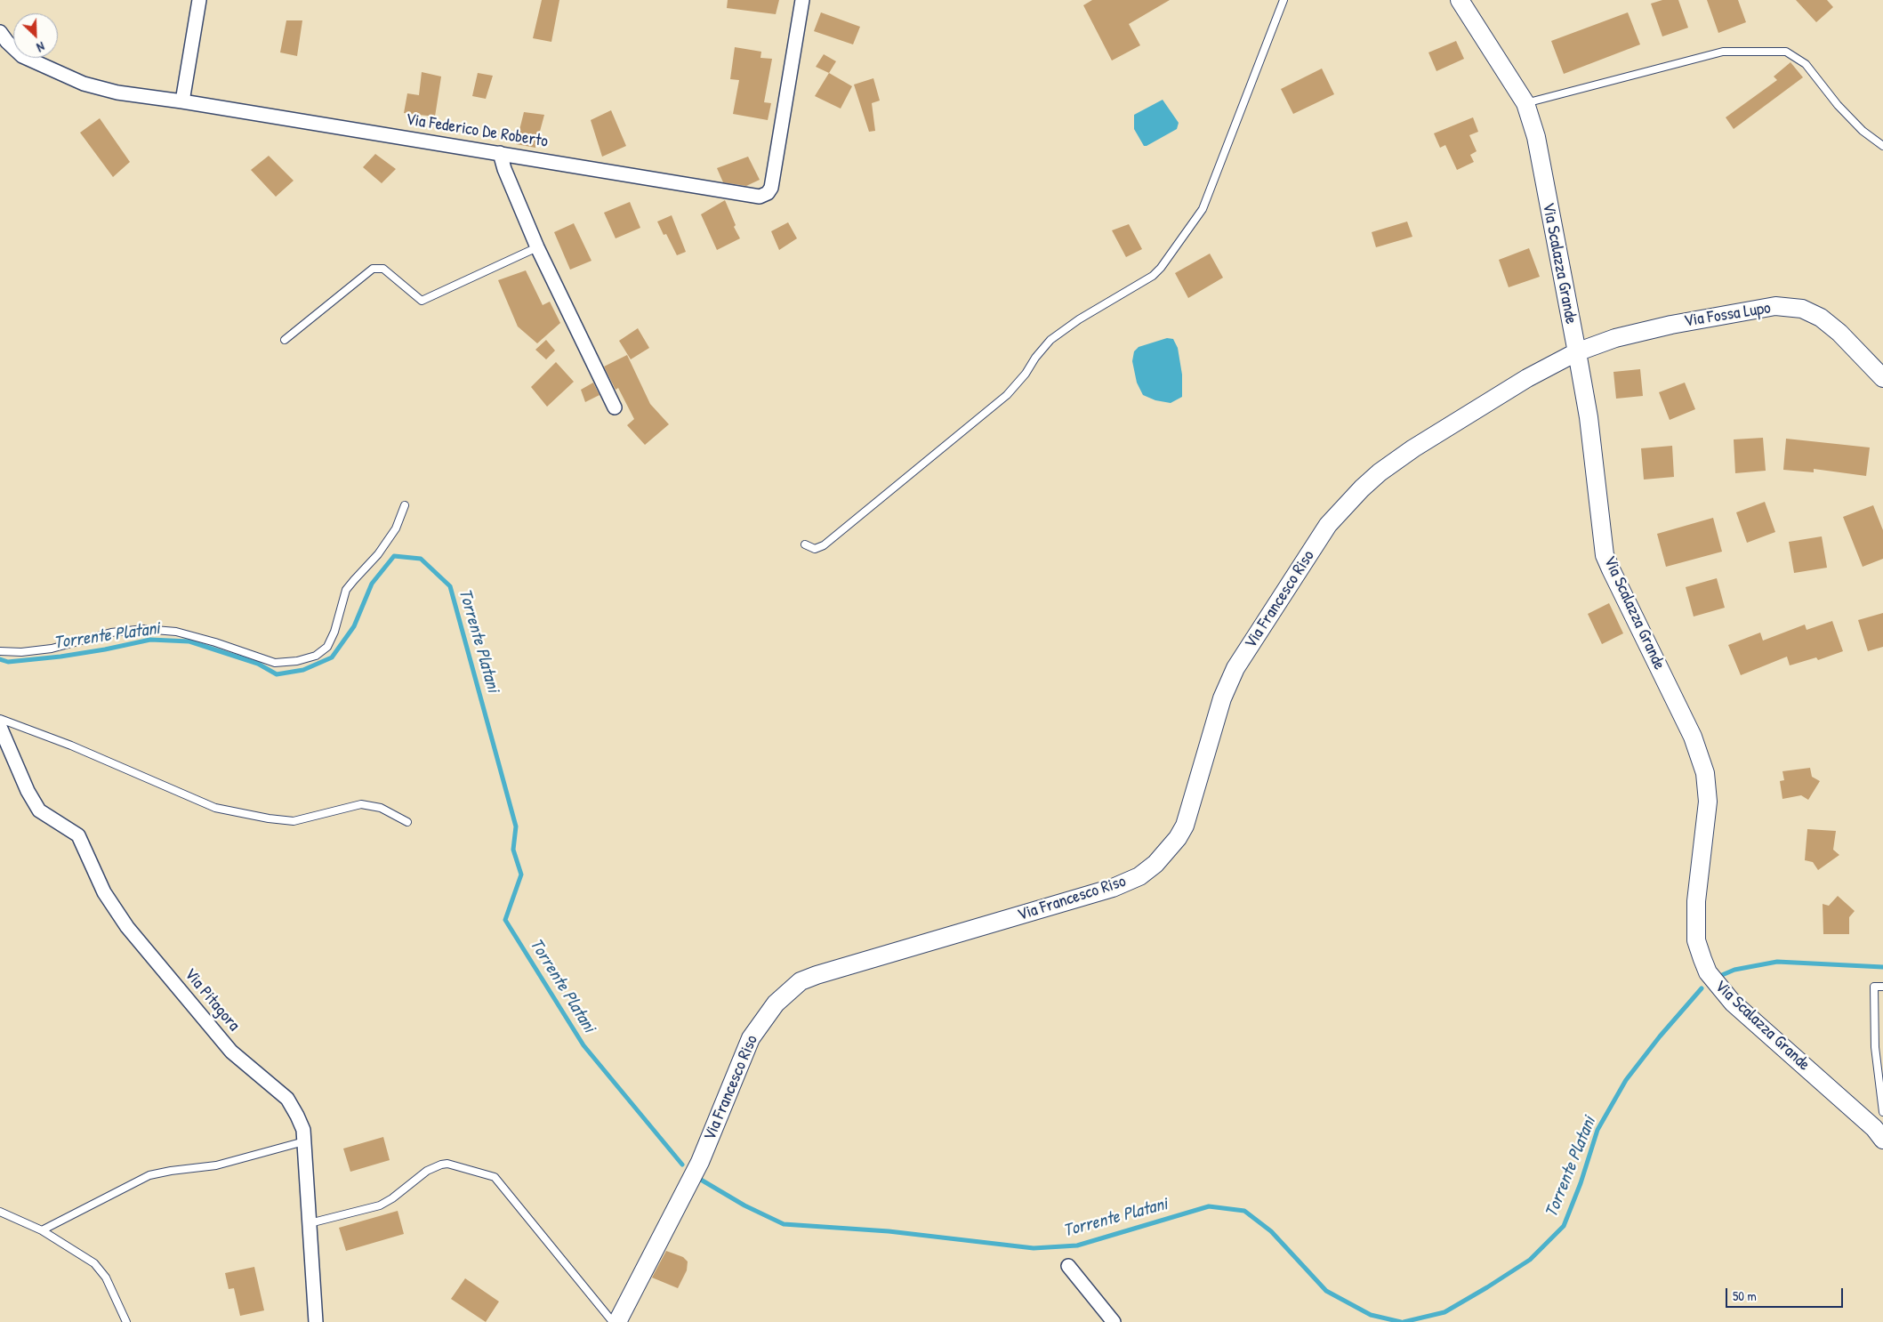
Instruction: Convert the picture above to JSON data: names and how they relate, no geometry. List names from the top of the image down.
{
  "streets": {
    "street": [
      "Via Federico De Roberto",
      "Via Scalazza Grande",
      "Via Fossa Lupo",
      "Via Francesco Riso",
      "Via Pitagora"
    ]
  },
  "crossings": [
    ["Via Scalazza Grande", "Via Fossa Lupo"],
    ["Via Scalazza Grande", "Via Francesco Riso"],
    ["Via Fossa Lupo", "Via Francesco Riso"]
  ],
  "water": ["Torrente Platani"],
  "scale_bar": "50 m",
  "north": "bottom right"
}
